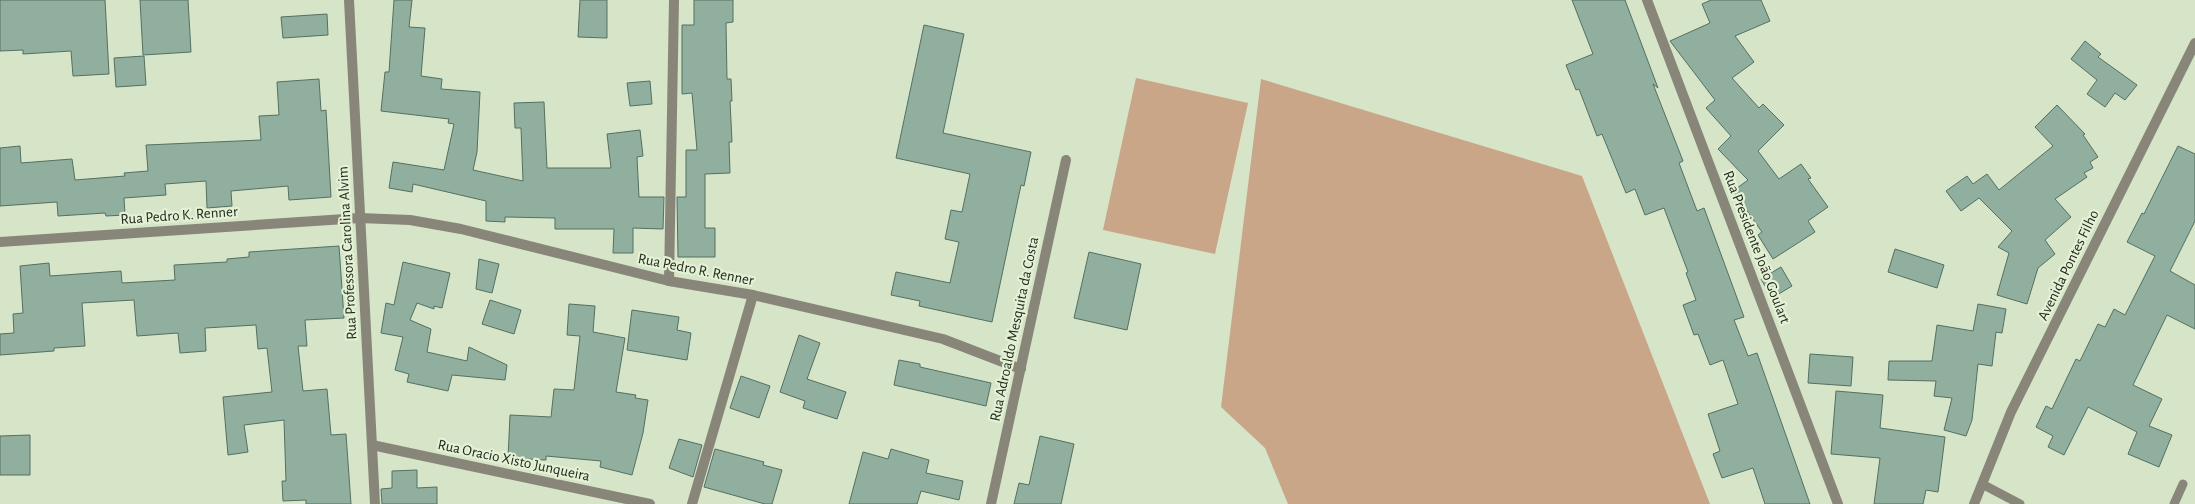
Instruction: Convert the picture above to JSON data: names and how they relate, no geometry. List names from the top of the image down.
{
  "streets": {
    "street": [
      "Rua Pedro K. Renner",
      "Rua Presidente João Goulart",
      "Rua Professora Carolina Alvim",
      "Avenida Pontes Filho",
      "Rua Pedro R. Renner",
      "Rua Adroaldo Mesquita da Costa",
      "Rua Oracio Xisto Junqueira"
    ]
  },
  "crossings": [
    ["Rua Pedro K. Renner", "Rua Professora Carolina Alvim"],
    ["Rua Pedro K. Renner", "Rua Pedro R. Renner"],
    ["Rua Professora Carolina Alvim", "Rua Pedro R. Renner"],
    ["Rua Professora Carolina Alvim", "Rua Oracio Xisto Junqueira"],
    ["Rua Pedro R. Renner", "Rua Adroaldo Mesquita da Costa"]
  ]
}
